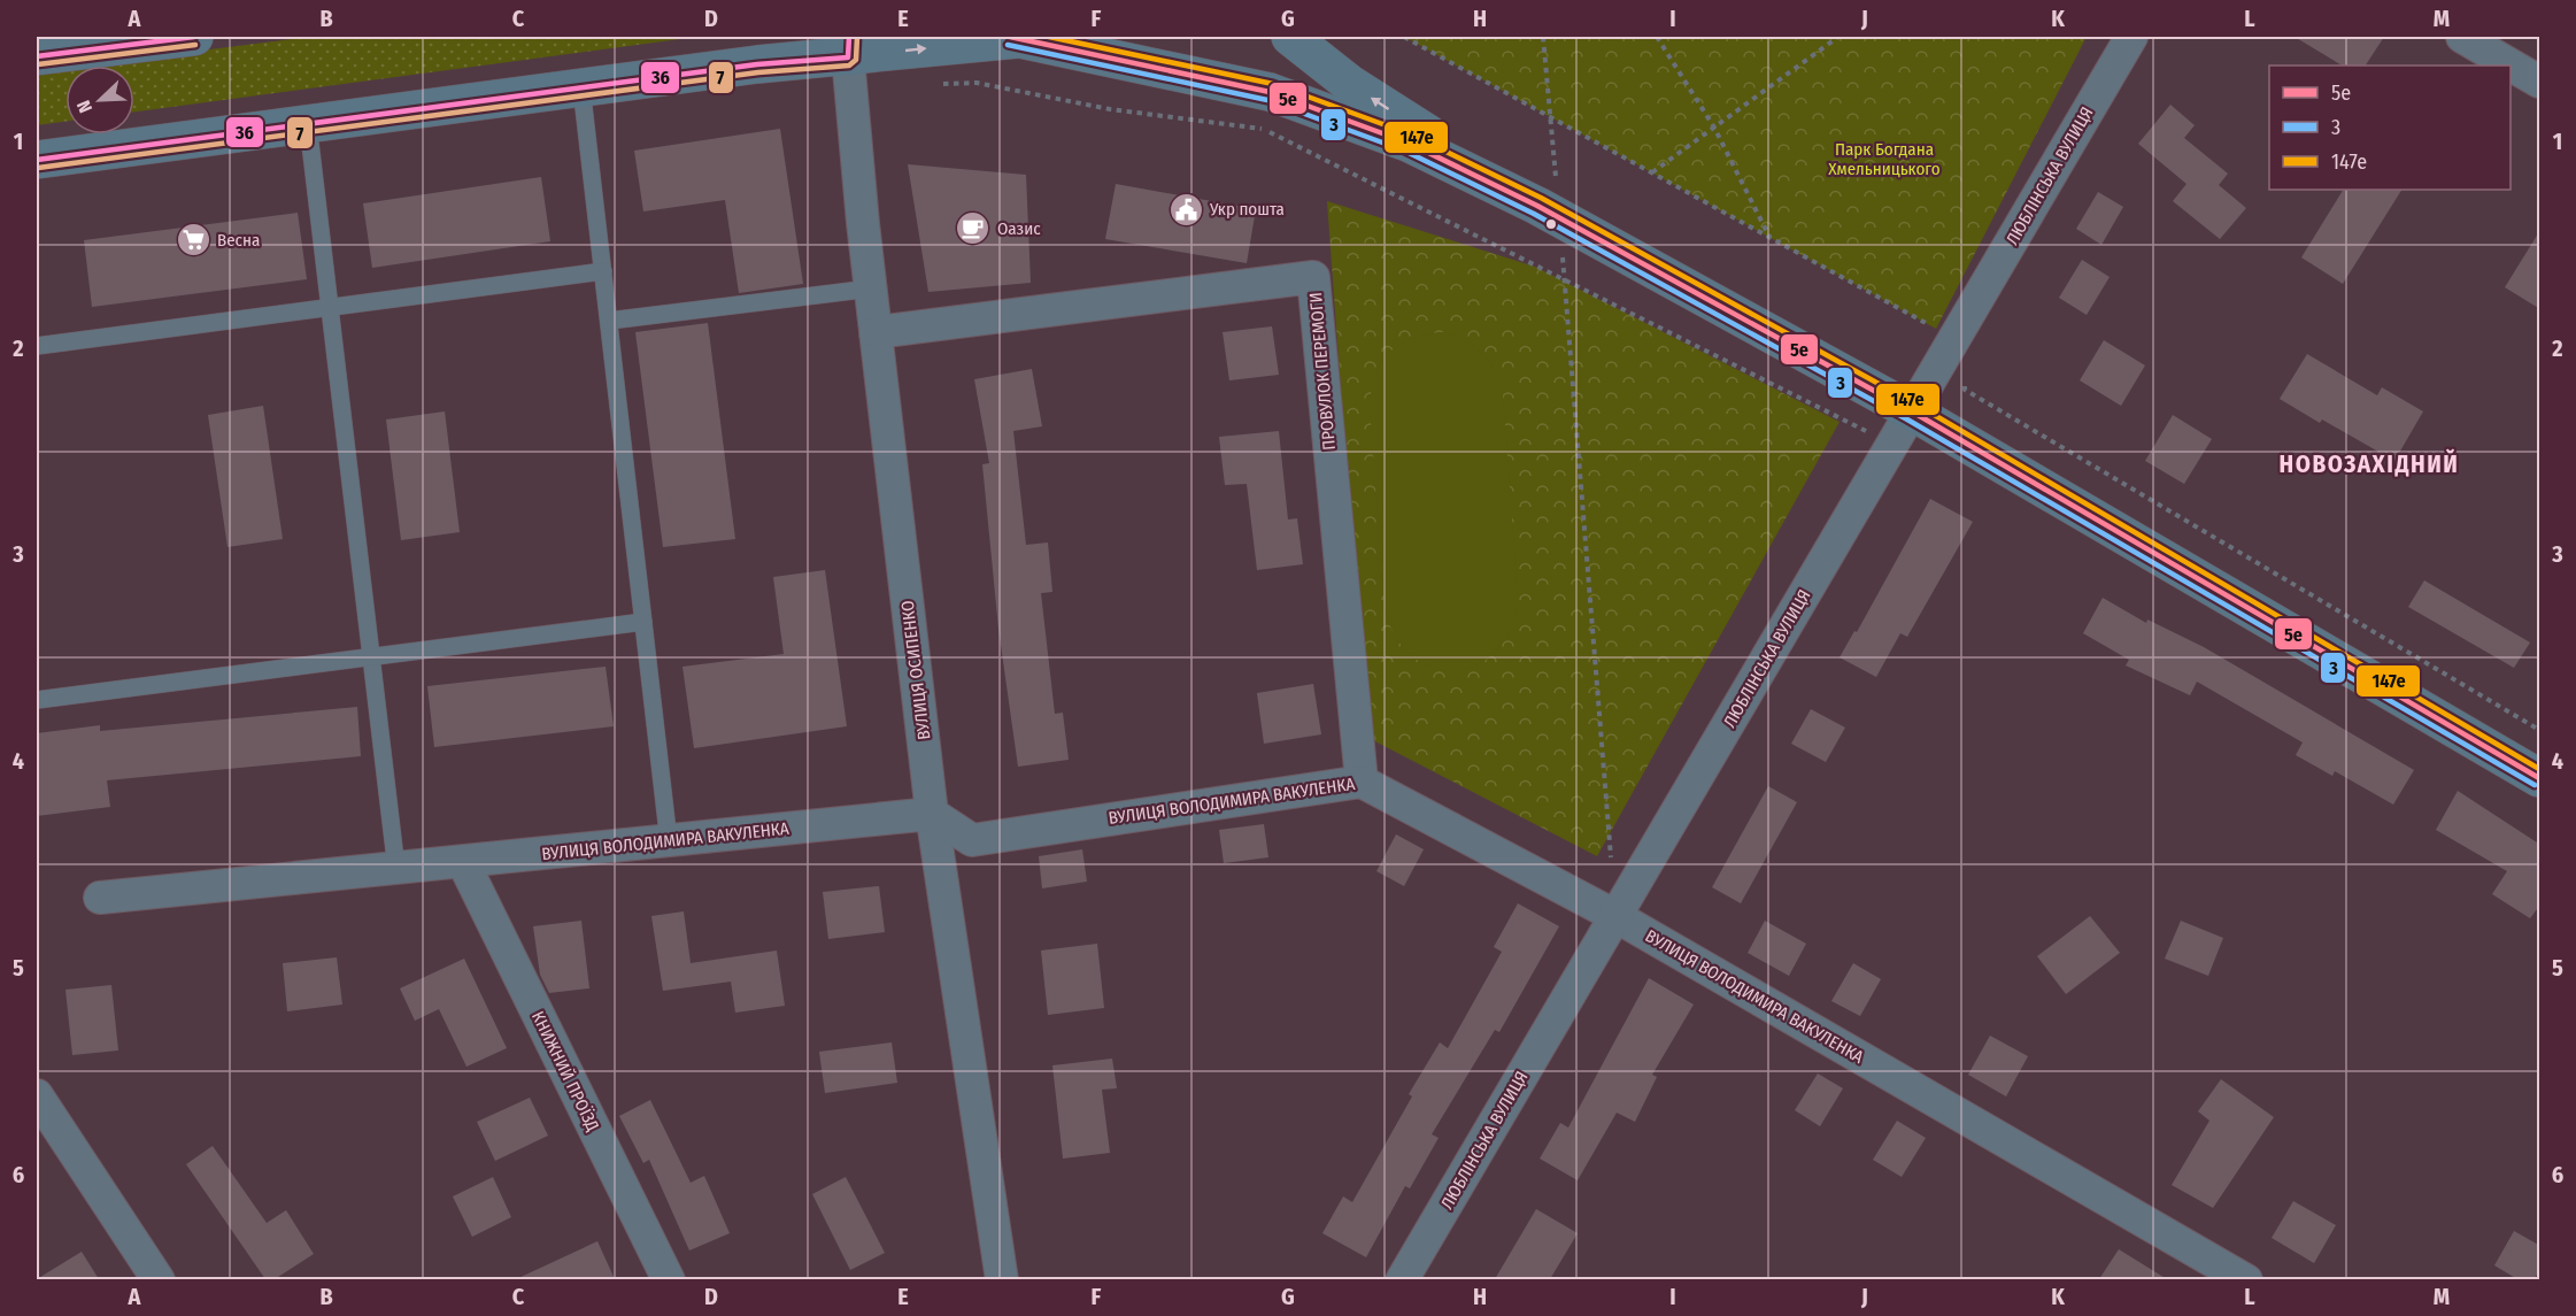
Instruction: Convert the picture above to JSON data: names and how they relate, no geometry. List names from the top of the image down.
{
  "streets": {
    "street": [
      "ЛЮБЛІНСЬКА ВУЛИЦЯ",
      "ПРОВУЛОК ПЕРЕМОГИ",
      "ВУЛИЦЯ ОСИПЕНКО",
      "ВУЛИЦЯ ВОЛОДИМИРА ВАКУЛЕНКА",
      "КНИЖНИЙ ПРОЇЗД"
    ]
  },
  "crossings": [
    ["ЛЮБЛІНСЬКА ВУЛИЦЯ", "ВУЛИЦЯ ВОЛОДИМИРА ВАКУЛЕНКА"],
    ["ПРОВУЛОК ПЕРЕМОГИ", "ВУЛИЦЯ ОСИПЕНКО"],
    ["ПРОВУЛОК ПЕРЕМОГИ", "ВУЛИЦЯ ВОЛОДИМИРА ВАКУЛЕНКА"],
    ["ВУЛИЦЯ ОСИПЕНКО", "ВУЛИЦЯ ВОЛОДИМИРА ВАКУЛЕНКА"],
    ["ВУЛИЦЯ ВОЛОДИМИРА ВАКУЛЕНКА", "КНИЖНИЙ ПРОЇЗД"]
  ],
  "districts": ["НОВОЗАХІДНИЙ"],
  "parks": ["Парк Богдана Хмельницького"],
  "places": {
    "public building": ["Укр пошта"],
    "cafe": ["Оазис"],
    "supermarket": ["Весна"]
  },
  "lines": [
    "transit line 5е",
    "transit line 147е",
    "transit line 36",
    "transit line 7",
    "transit line 3"
  ],
  "legend": ["5е", "3", "147е"],
  "north": "bottom left",
  "grid": {
    "columns": [
      "A",
      "B",
      "C",
      "D",
      "E",
      "F",
      "G",
      "H",
      "I",
      "J",
      "K",
      "L",
      "M"
    ],
    "rows": [
      "1",
      "2",
      "3",
      "4",
      "5",
      "6"
    ]
  }
}
